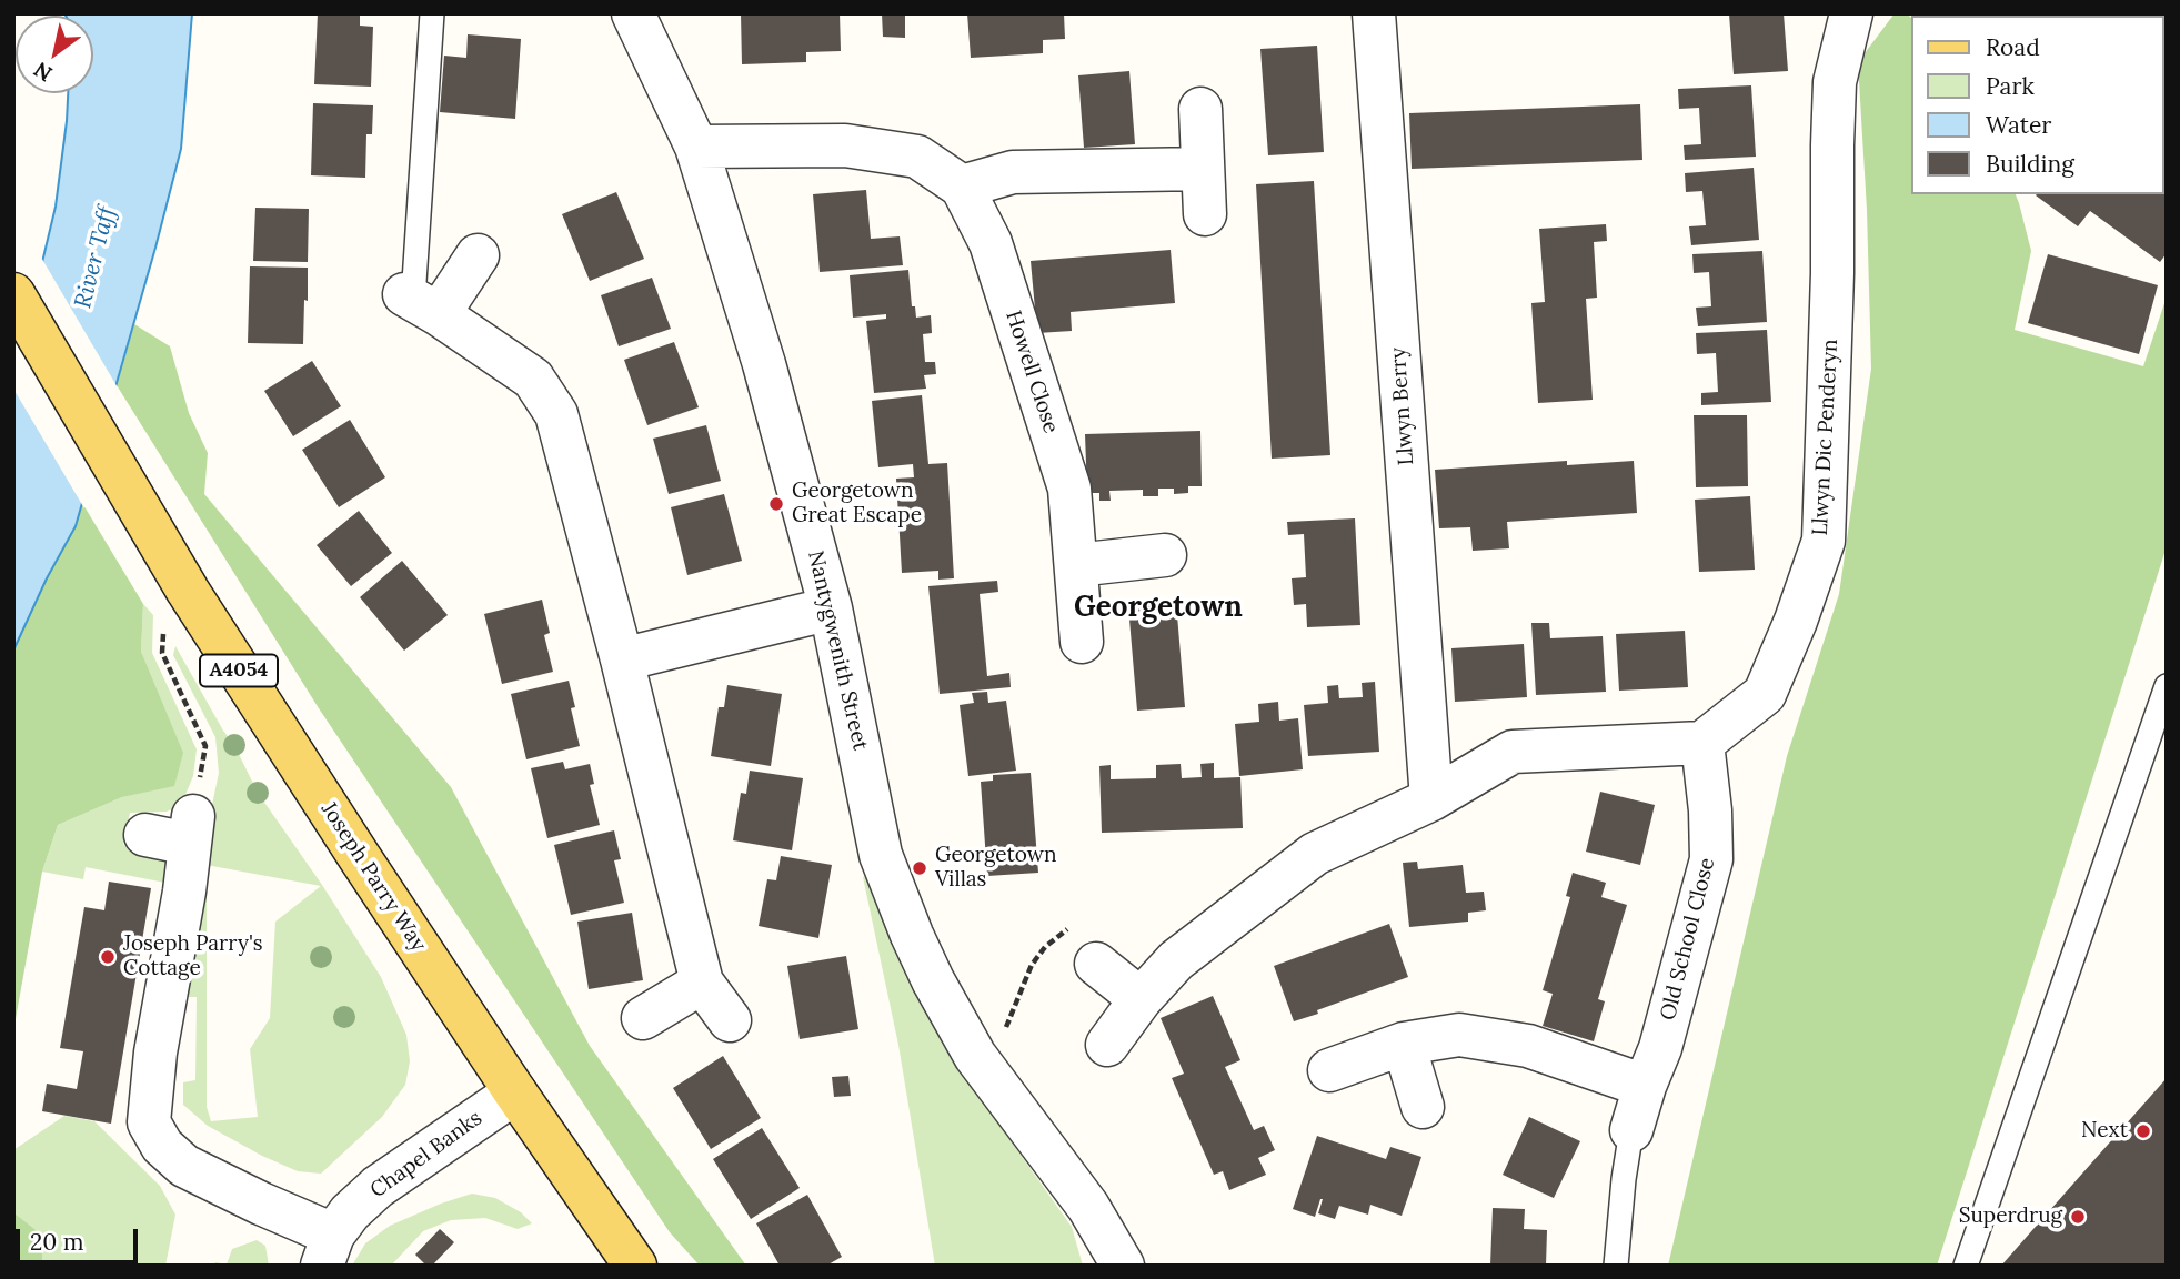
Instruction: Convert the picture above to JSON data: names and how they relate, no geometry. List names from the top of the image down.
{
  "streets": {
    "main road": ["A4054", "Joseph Parry Way"],
    "street": [
      "Howell Close",
      "Llwyn Berry",
      "Llwyn Dic Penderyn",
      "Nantygwenith Street",
      "Old School Close",
      "Chapel Banks"
    ]
  },
  "crossings": [
    ["Howell Close", "Nantygwenith Street"],
    ["Llwyn Dic Penderyn", "Old School Close"],
    ["Joseph Parry Way", "Chapel Banks"]
  ],
  "districts": ["Georgetown"],
  "water": ["River Taff"],
  "places": [
    "Georgetown Great Escape",
    "Georgetown Villas",
    "Joseph Parry's Cottage",
    "Next",
    "Superdrug"
  ],
  "legend": [
    "Road",
    "Park",
    "Water",
    "Building"
  ],
  "scale_bar": "20 m",
  "north": "bottom left"
}
